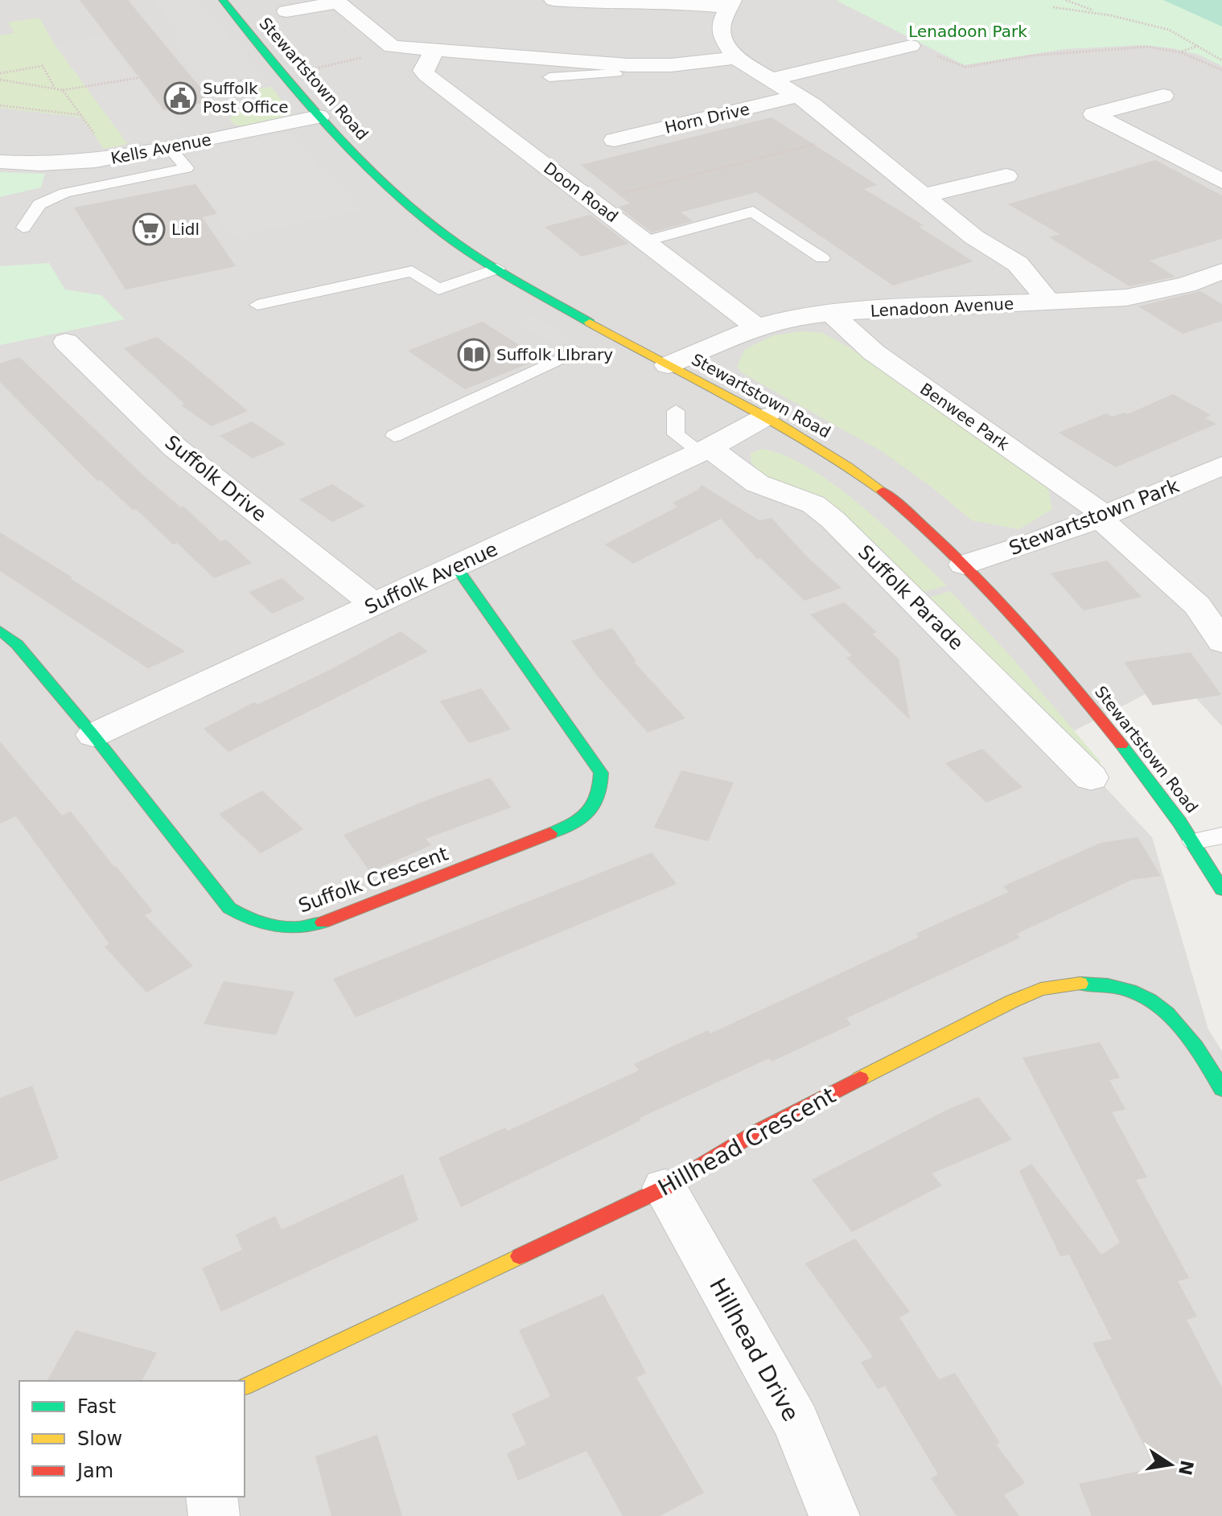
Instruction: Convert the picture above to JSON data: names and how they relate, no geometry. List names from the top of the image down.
{
  "streets": {
    "main road": ["Stewartstown Road", "Suffolk Crescent", "Hillhead Crescent"],
    "street": [
      "Horn Drive",
      "Kells Avenue",
      "Doon Road",
      "Lenadoon Avenue",
      "Benwee Park",
      "Suffolk Drive",
      "Stewartstown Park",
      "Suffolk Avenue",
      "Suffolk Parade",
      "Hillhead Drive"
    ]
  },
  "crossings": [
    ["Stewartstown Road", "Kells Avenue"],
    ["Stewartstown Road", "Lenadoon Avenue"],
    ["Stewartstown Road", "Stewartstown Park"],
    ["Stewartstown Road", "Suffolk Avenue"],
    ["Horn Drive", "Lenadoon Avenue"],
    ["Doon Road", "Lenadoon Avenue"],
    ["Lenadoon Avenue", "Benwee Park"],
    ["Benwee Park", "Stewartstown Park"],
    ["Suffolk Drive", "Suffolk Avenue"],
    ["Suffolk Avenue", "Suffolk Parade"],
    ["Suffolk Avenue", "Suffolk Crescent"],
    ["Hillhead Crescent", "Hillhead Drive"]
  ],
  "parks": ["Lenadoon Park"],
  "places": {
    "public building": ["Suffolk Post Office"],
    "supermarket": ["Lidl"],
    "library": ["Suffolk LIbrary"]
  },
  "legend": ["Fast", "Slow", "Jam"],
  "north": "right"
}
